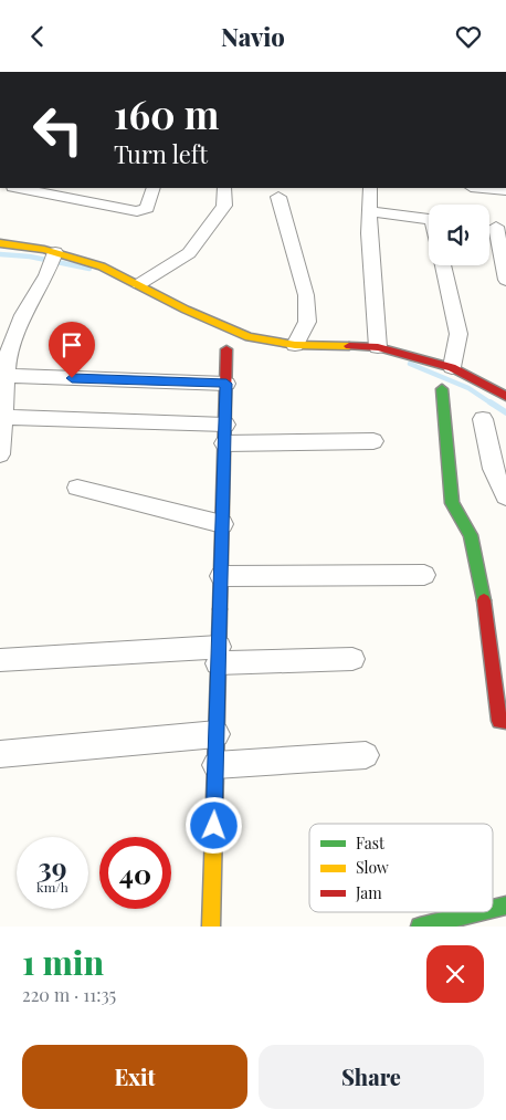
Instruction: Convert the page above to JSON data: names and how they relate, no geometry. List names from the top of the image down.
{
  "legend": ["Fast", "Slow", "Jam"],
  "page": {
    "header": "Navio",
    "turn": ["160 m", "Turn left"],
    "speed": "39 km/h",
    "limit": "40",
    "heading": ["1 min", "220 m · 11:35"],
    "buttons": ["Exit", "Share"]
  }
}
